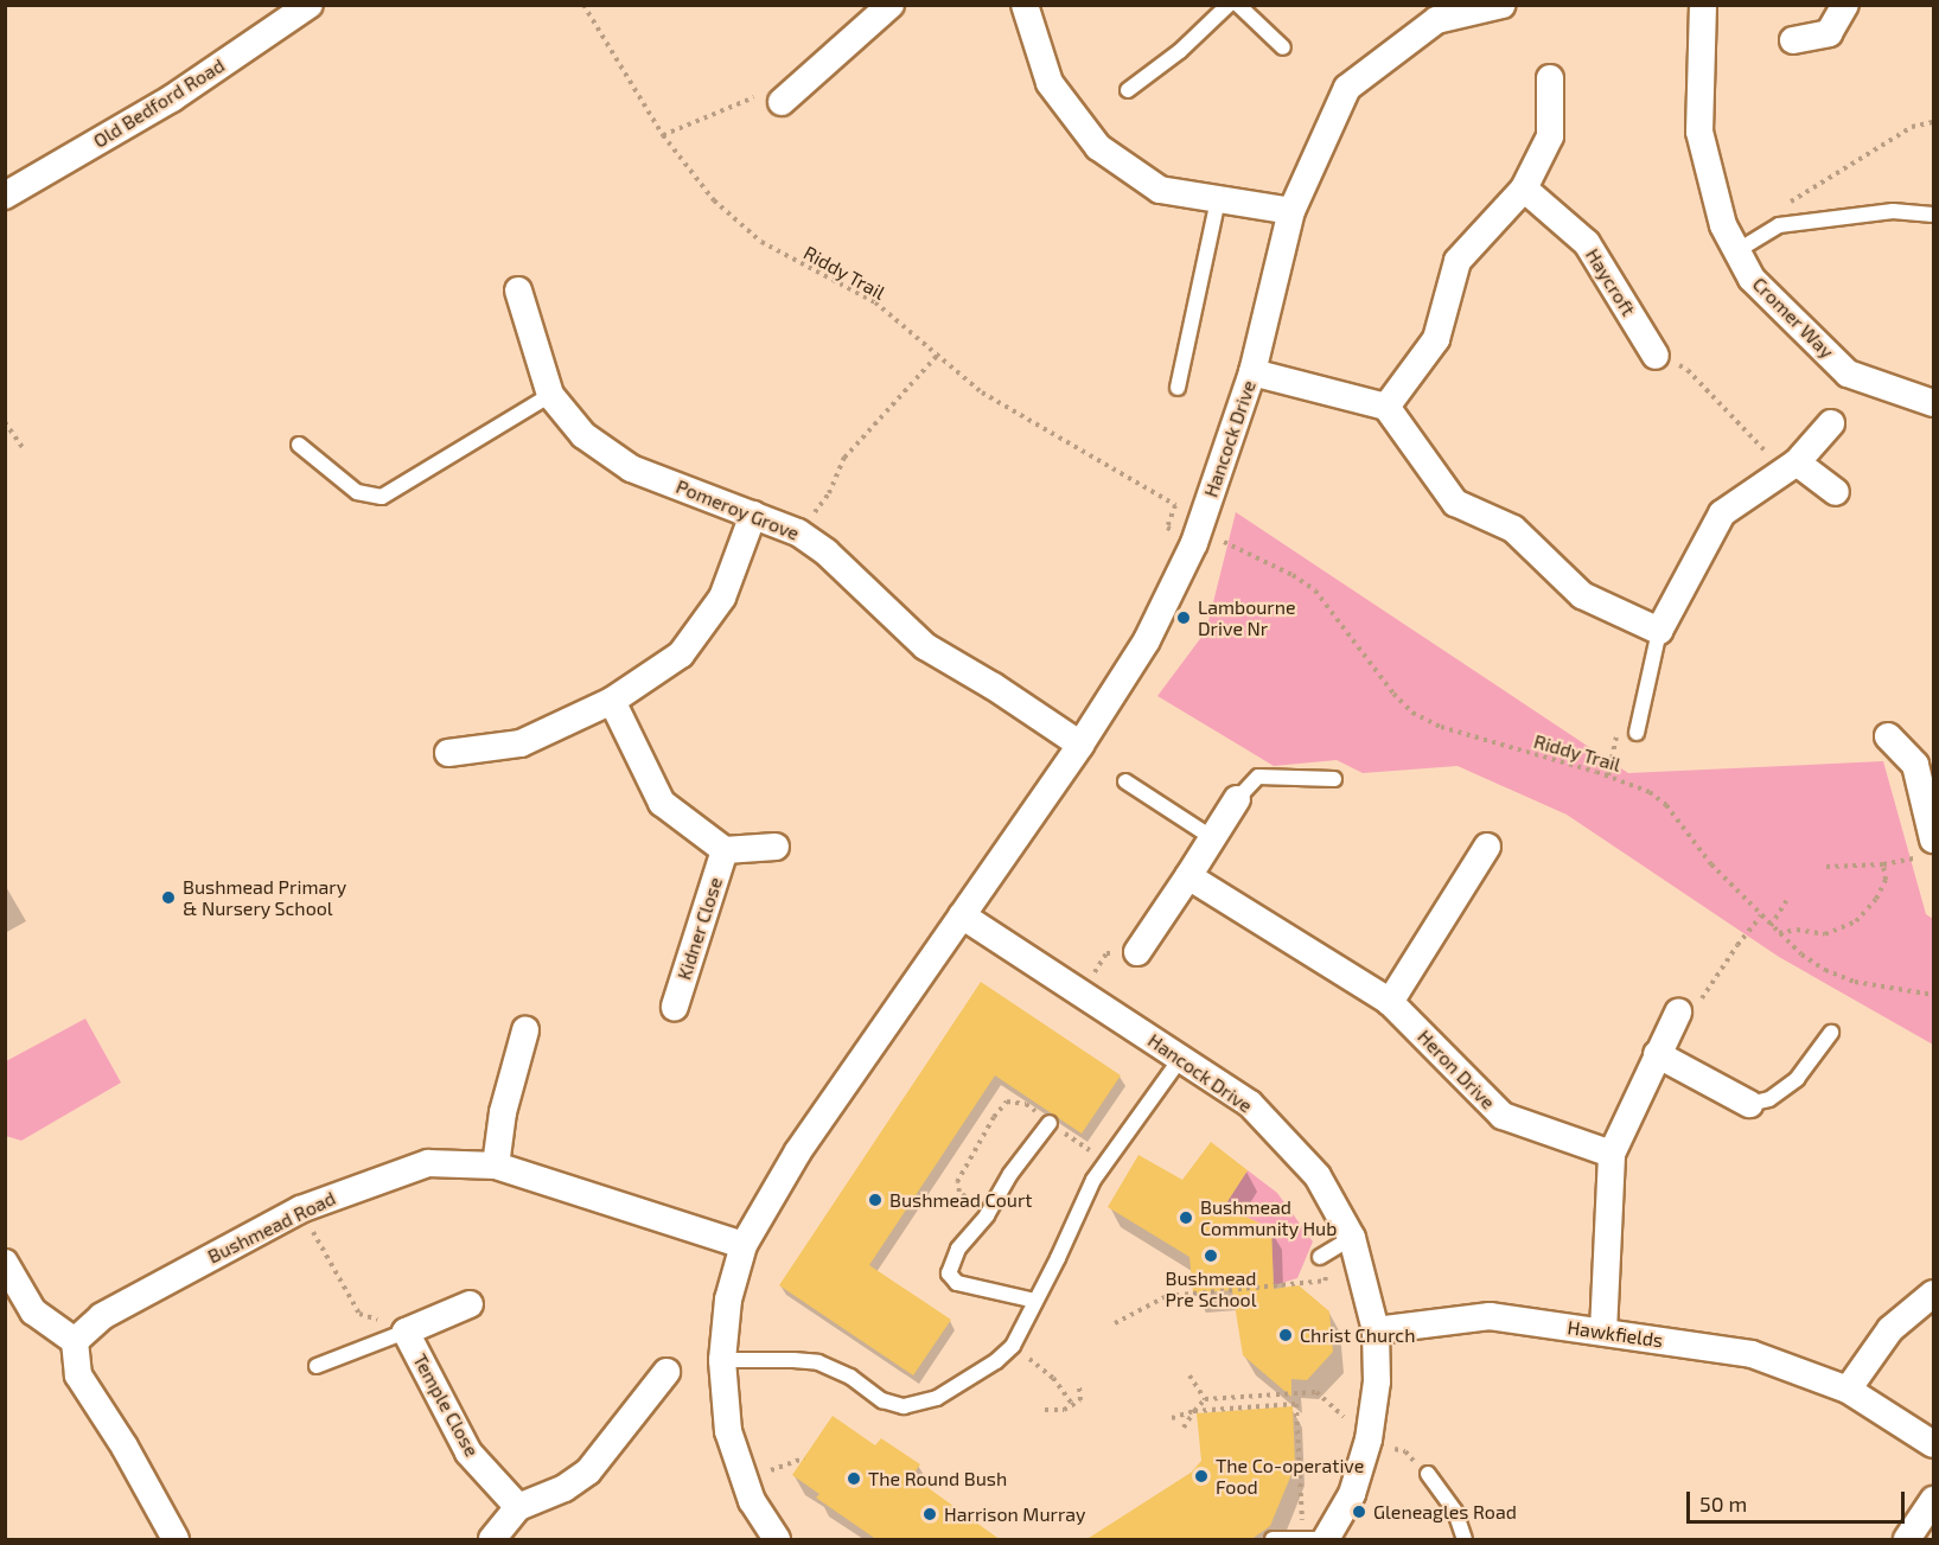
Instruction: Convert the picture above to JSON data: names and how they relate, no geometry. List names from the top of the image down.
{
  "streets": {
    "street": [
      "Old Bedford Road",
      "Haycroft",
      "Cromer Way",
      "Hancock Drive",
      "Pomeroy Grove",
      "Kidner Close",
      "Heron Drive",
      "Bushmead Road",
      "Hawkfields",
      "Temple Close"
    ],
    "path": ["Riddy Trail"]
  },
  "crossings": [
    ["Hancock Drive", "Pomeroy Grove"],
    ["Hancock Drive", "Bushmead Road"],
    ["Hancock Drive", "Hawkfields"]
  ],
  "places": [
    "Lambourne Drive Nr",
    "Bushmead Primary & Nursery School",
    "Bushmead Court",
    "Bushmead Community Hub",
    "Bushmead Pre School",
    "Christ Church",
    "The Co-operative Food",
    "The Round Bush",
    "Gleneagles Road",
    "Harrison Murray"
  ],
  "scale_bar": "50 m"
}
